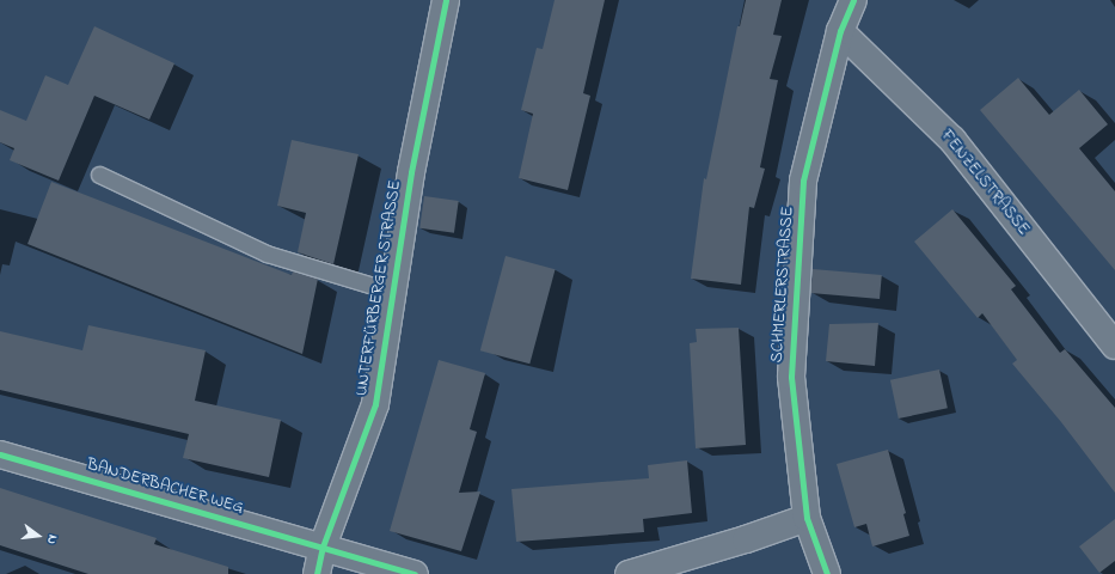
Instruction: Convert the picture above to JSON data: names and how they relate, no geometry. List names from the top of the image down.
{
  "streets": {
    "street": [
      "FENZELSTRASSE",
      "SCHMERLERSTRASSE",
      "UNTERFÜRBERGER STRASSE",
      "BANDERBACHER WEG"
    ]
  },
  "crossings": [
    ["FENZELSTRASSE", "SCHMERLERSTRASSE"],
    ["UNTERFÜRBERGER STRASSE", "BANDERBACHER WEG"]
  ],
  "north": "right"
}
